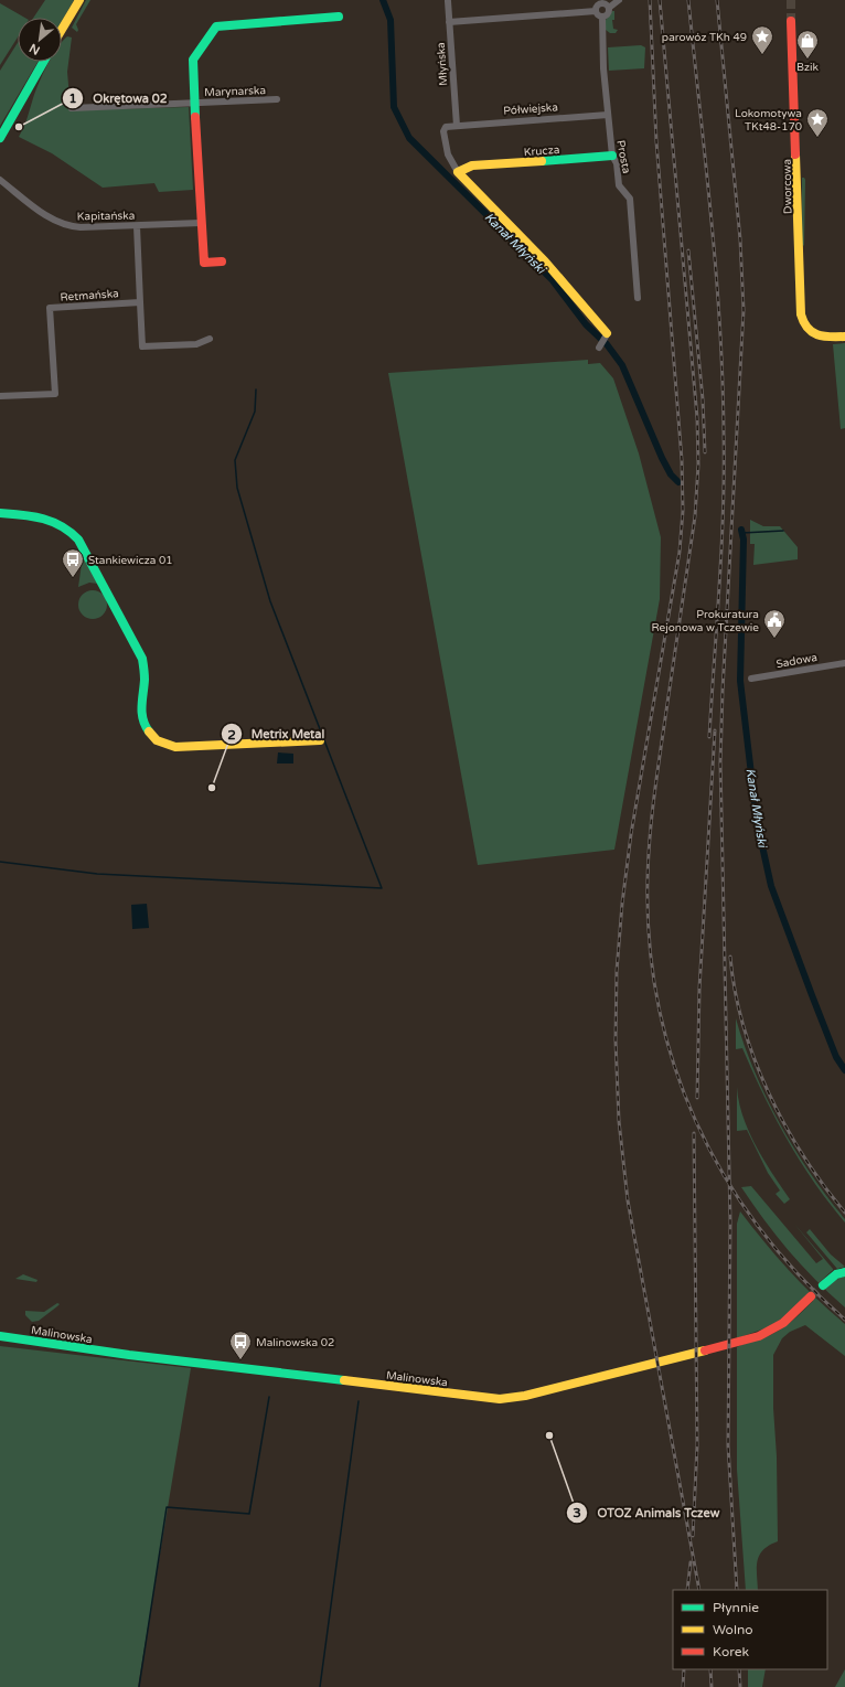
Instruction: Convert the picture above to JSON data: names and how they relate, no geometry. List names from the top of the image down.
{
  "streets": {
    "street": [
      "Młyńska",
      "Marynarska",
      "Półwiejska",
      "Krucza",
      "Prosta",
      "Dworcowa",
      "Kapitańska",
      "Retmańska",
      "Sadowa",
      "Malinowska"
    ]
  },
  "crossings": [
    ["Młyńska", "Półwiejska"],
    ["Półwiejska", "Prosta"],
    ["Krucza", "Prosta"]
  ],
  "water": ["Kanał Młyński"],
  "places": {
    "place": ["parowóz TKh 49", "Lokomotywa TKt48-170"],
    "shop": ["Bzik"],
    "other": ["Okrętowa 02", "Metrix Metal", "OTOZ Animals Tczew"],
    "bus stop": ["Stankiewicza 01", "Malinowska 02"],
    "public building": ["Prokuratura Rejonowa w Tczewie"]
  },
  "legend": ["Płynnie", "Wolno", "Korek"],
  "north": "bottom left"
}
